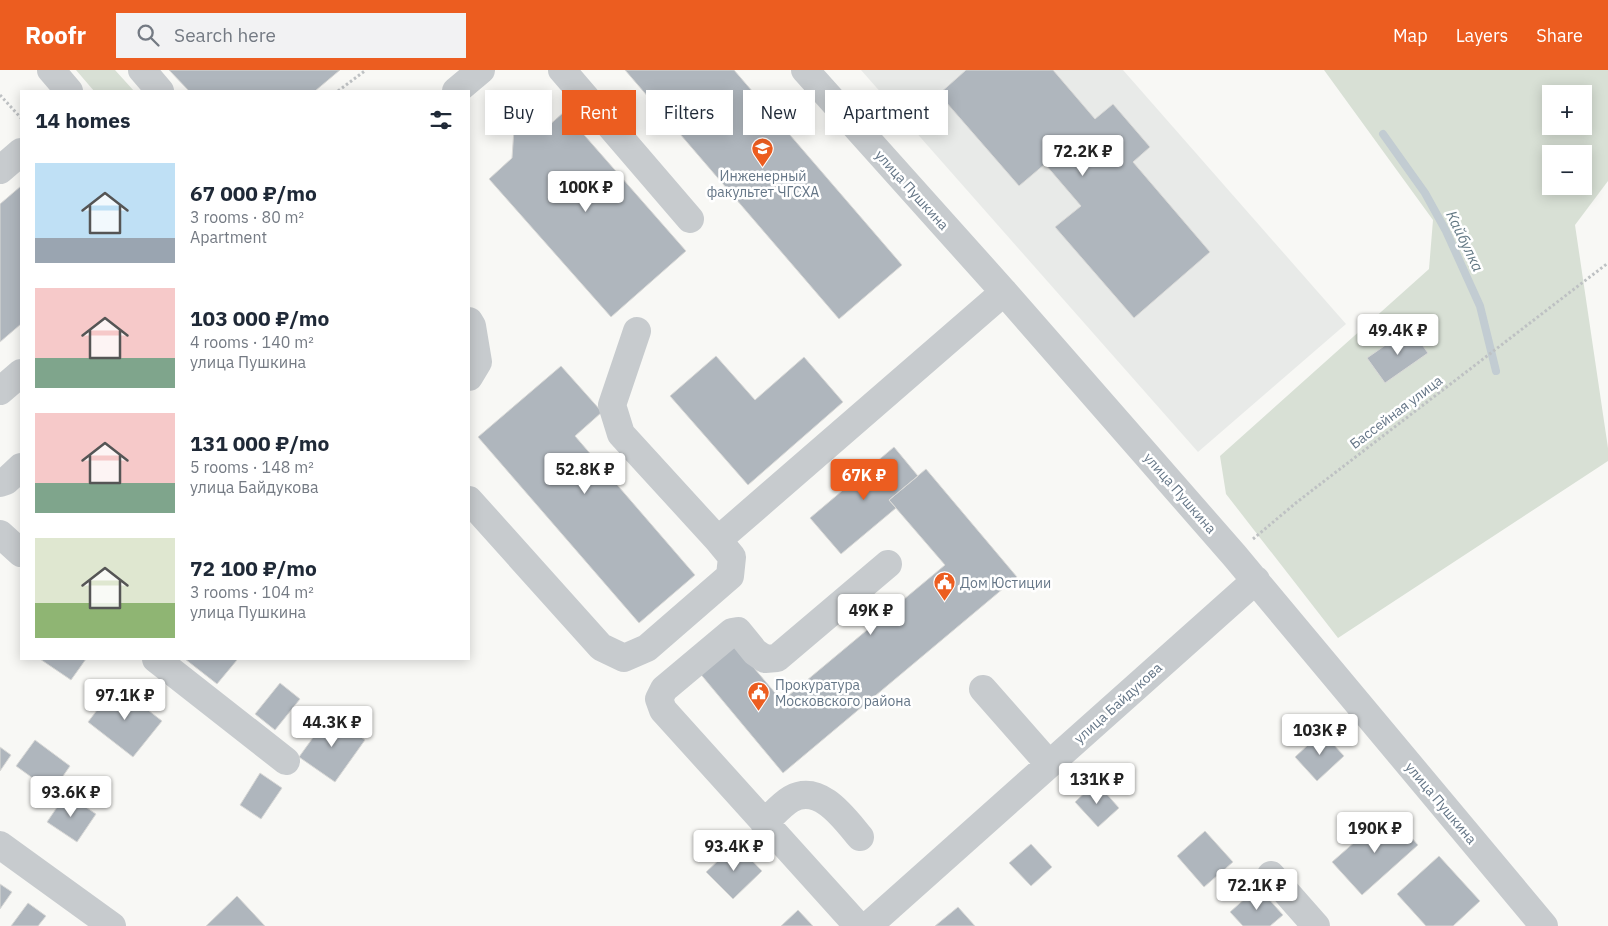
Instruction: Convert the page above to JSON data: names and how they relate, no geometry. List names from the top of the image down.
{
  "streets": {
    "street": ["улица Пушкина", "улица Байдукова"],
    "path": ["Бассейная улица"]
  },
  "crossings": [
    ["улица Пушкина", "улица Байдукова"]
  ],
  "water": ["Кайбулка"],
  "places": {
    "school or university": ["Инженерный факультет ЧГСХА"],
    "public building": ["Дом Юстиции", "Прокуратура Московского района"]
  },
  "page": {
    "header": "Roofr",
    "search": "Search here",
    "nav": ["Map", "Layers", "Share"],
    "map_buttons": ["+", "−"],
    "chip": [
      "Buy",
      "Rent",
      "Filters",
      "New",
      "Apartment"
    ],
    "heading": "14 homes",
    "price": [
      "72.2K ₽",
      "100K ₽",
      "49.4K ₽",
      "52.8K ₽",
      "67K ₽",
      "49K ₽",
      "97.1K ₽",
      "44.3K ₽",
      "103K ₽",
      "131K ₽",
      "93.6K ₽",
      "190K ₽",
      "93.4K ₽",
      "72.1K ₽"
    ],
    "list": [
      {
        "name": "67 000 ₽/mo",
        "note": "3 rooms · 80 m² · Apartment"
      },
      {
        "name": "103 000 ₽/mo",
        "note": "4 rooms · 140 m² · улица Пушкина"
      },
      {
        "name": "131 000 ₽/mo",
        "note": "5 rooms · 148 m² · улица Байдукова"
      },
      {
        "name": "72 100 ₽/mo",
        "note": "3 rooms · 104 m² · улица Пушкина"
      }
    ]
  }
}
